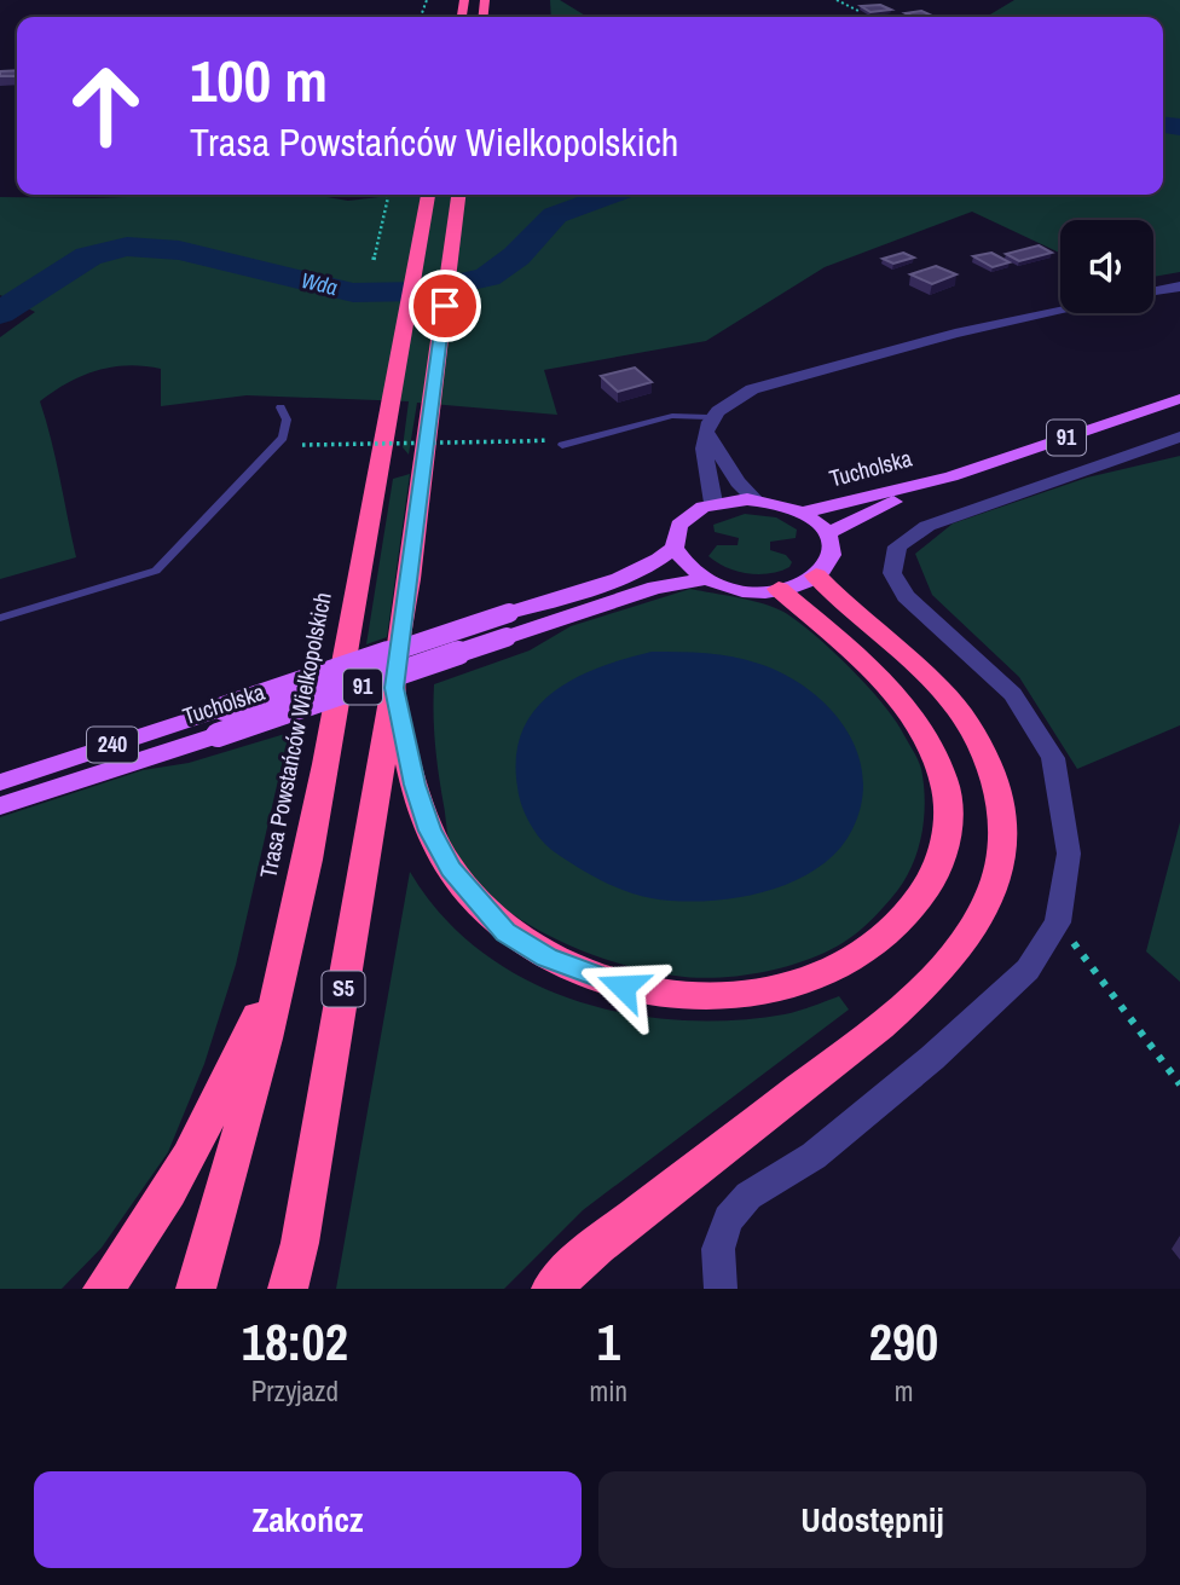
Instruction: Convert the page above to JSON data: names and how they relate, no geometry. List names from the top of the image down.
{
  "streets": {
    "highway": ["Trasa Powstańców Wielkopolskich", "S5"],
    "main road": ["91", "Tucholska", "240"]
  },
  "crossings": [
    ["91", "Tucholska"]
  ],
  "water": ["Wda"],
  "page": {
    "turn": ["100 m", "Trasa Powstańców Wielkopolskich"],
    "eta": [
      "18:02",
      "Przyjazd",
      "1",
      "min",
      "290",
      "m"
    ],
    "buttons": ["Zakończ", "Udostępnij"]
  }
}
